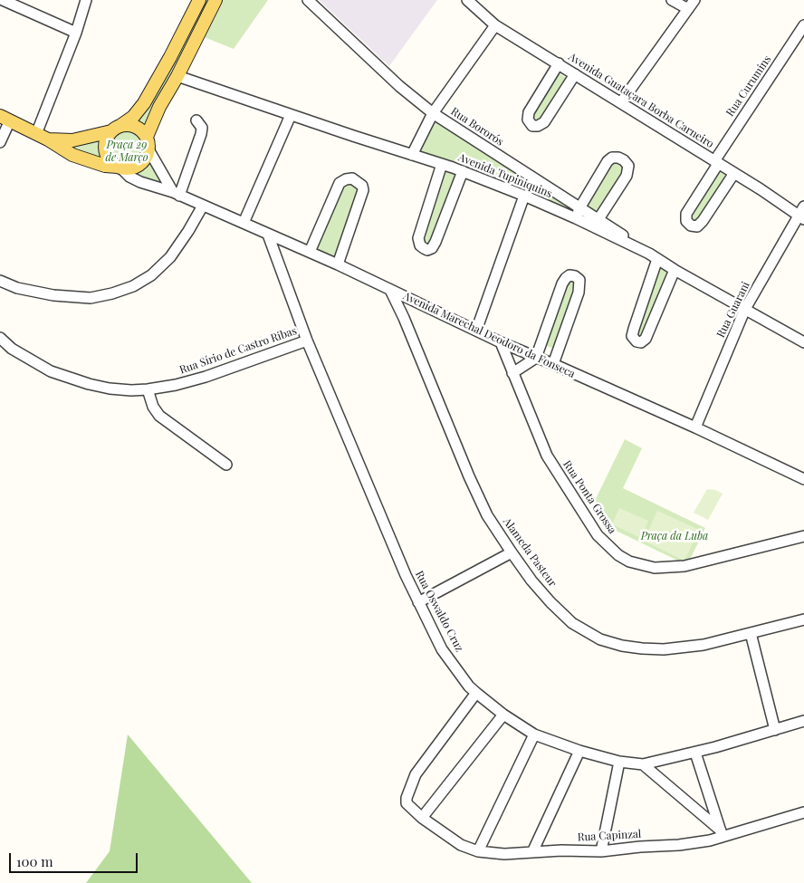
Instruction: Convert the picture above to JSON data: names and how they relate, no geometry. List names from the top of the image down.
{
  "streets": {
    "main road": ["Avenida Marechal Deodoro da Fonseca"],
    "street": [
      "Rua Curumins",
      "Avenida Guataçara Borba Carneiro",
      "Rua Bororós",
      "Avenida Tupiniquins",
      "Rua Guarani",
      "Rua Sírio de Castro Ribas",
      "Rua Ponta Grossa",
      "Alameda Pasteur",
      "Rua Oswaldo Cruz",
      "Rua Capinzal"
    ]
  },
  "crossings": [
    ["Rua Curumins", "Avenida Guataçara Borba Carneiro"],
    ["Avenida Guataçara Borba Carneiro", "Rua Guarani"],
    ["Rua Bororós", "Avenida Tupiniquins"],
    ["Avenida Tupiniquins", "Rua Guarani"],
    ["Rua Guarani", "Avenida Marechal Deodoro da Fonseca"],
    ["Avenida Marechal Deodoro da Fonseca", "Rua Ponta Grossa"],
    ["Avenida Marechal Deodoro da Fonseca", "Alameda Pasteur"],
    ["Avenida Marechal Deodoro da Fonseca", "Rua Oswaldo Cruz"],
    ["Rua Sírio de Castro Ribas", "Rua Oswaldo Cruz"],
    ["Rua Oswaldo Cruz", "Rua Capinzal"]
  ],
  "parks": ["Praça 29 de Março", "Praça da Luba"],
  "scale_bar": "100 m"
}
